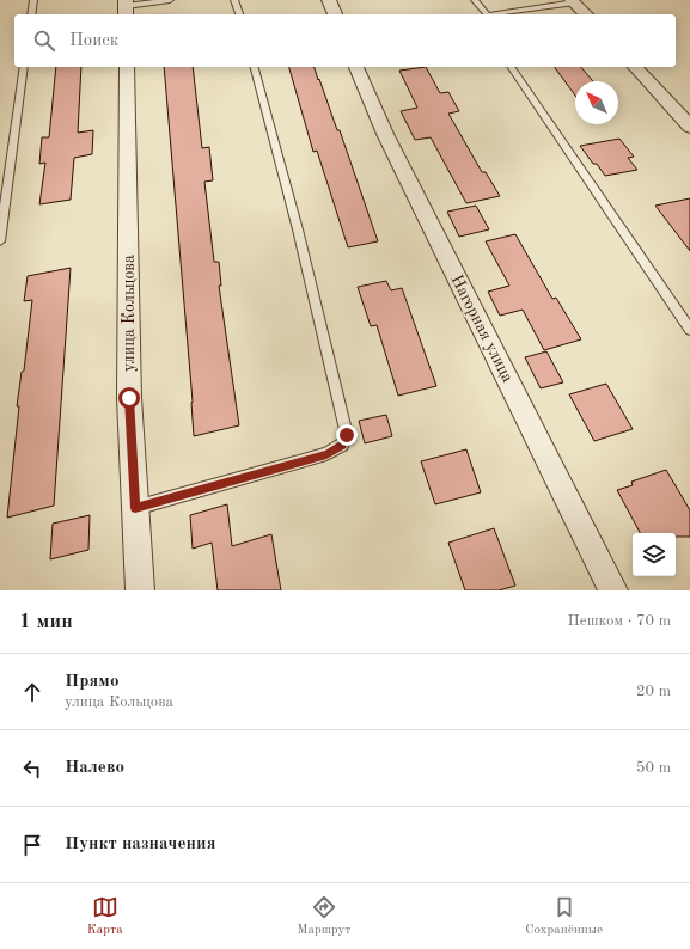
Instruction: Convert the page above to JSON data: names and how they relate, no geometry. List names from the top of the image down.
{
  "streets": {
    "street": ["улица Кольцова", "Нагорная улица"]
  },
  "north": "top left",
  "page": {
    "search": "Поиск",
    "heading": ["1 мин", "Пешком · 70 m"],
    "list": [
      ["Прямо", "улица Кольцова", "20 m"],
      ["Налево", "50 m"],
      "Пункт назначения"
    ],
    "nav": ["Карта", "Маршрут", "Сохранённые"]
  }
}
